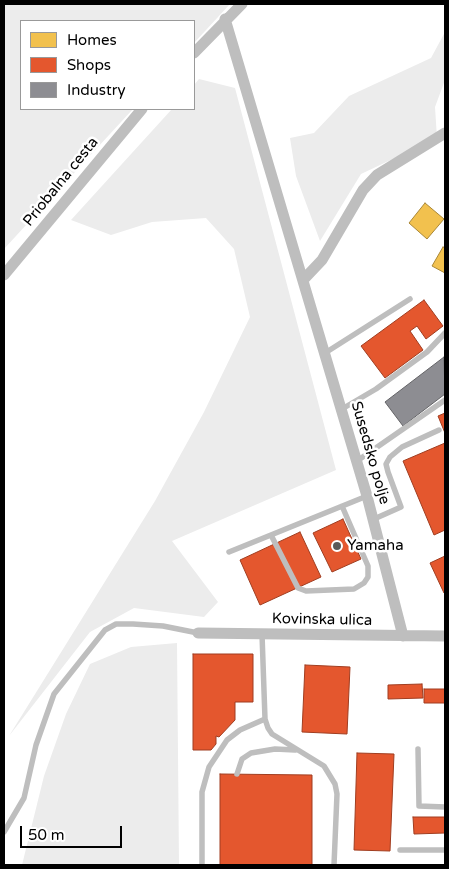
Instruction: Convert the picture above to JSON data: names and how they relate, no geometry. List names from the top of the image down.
{
  "streets": {
    "street": ["Priobalna cesta", "Susedsko polje", "Kovinska ulica"]
  },
  "crossings": [
    ["Susedsko polje", "Kovinska ulica"]
  ],
  "places": ["Yamaha"],
  "legend": ["Homes", "Shops", "Industry"],
  "scale_bar": "50 m"
}
